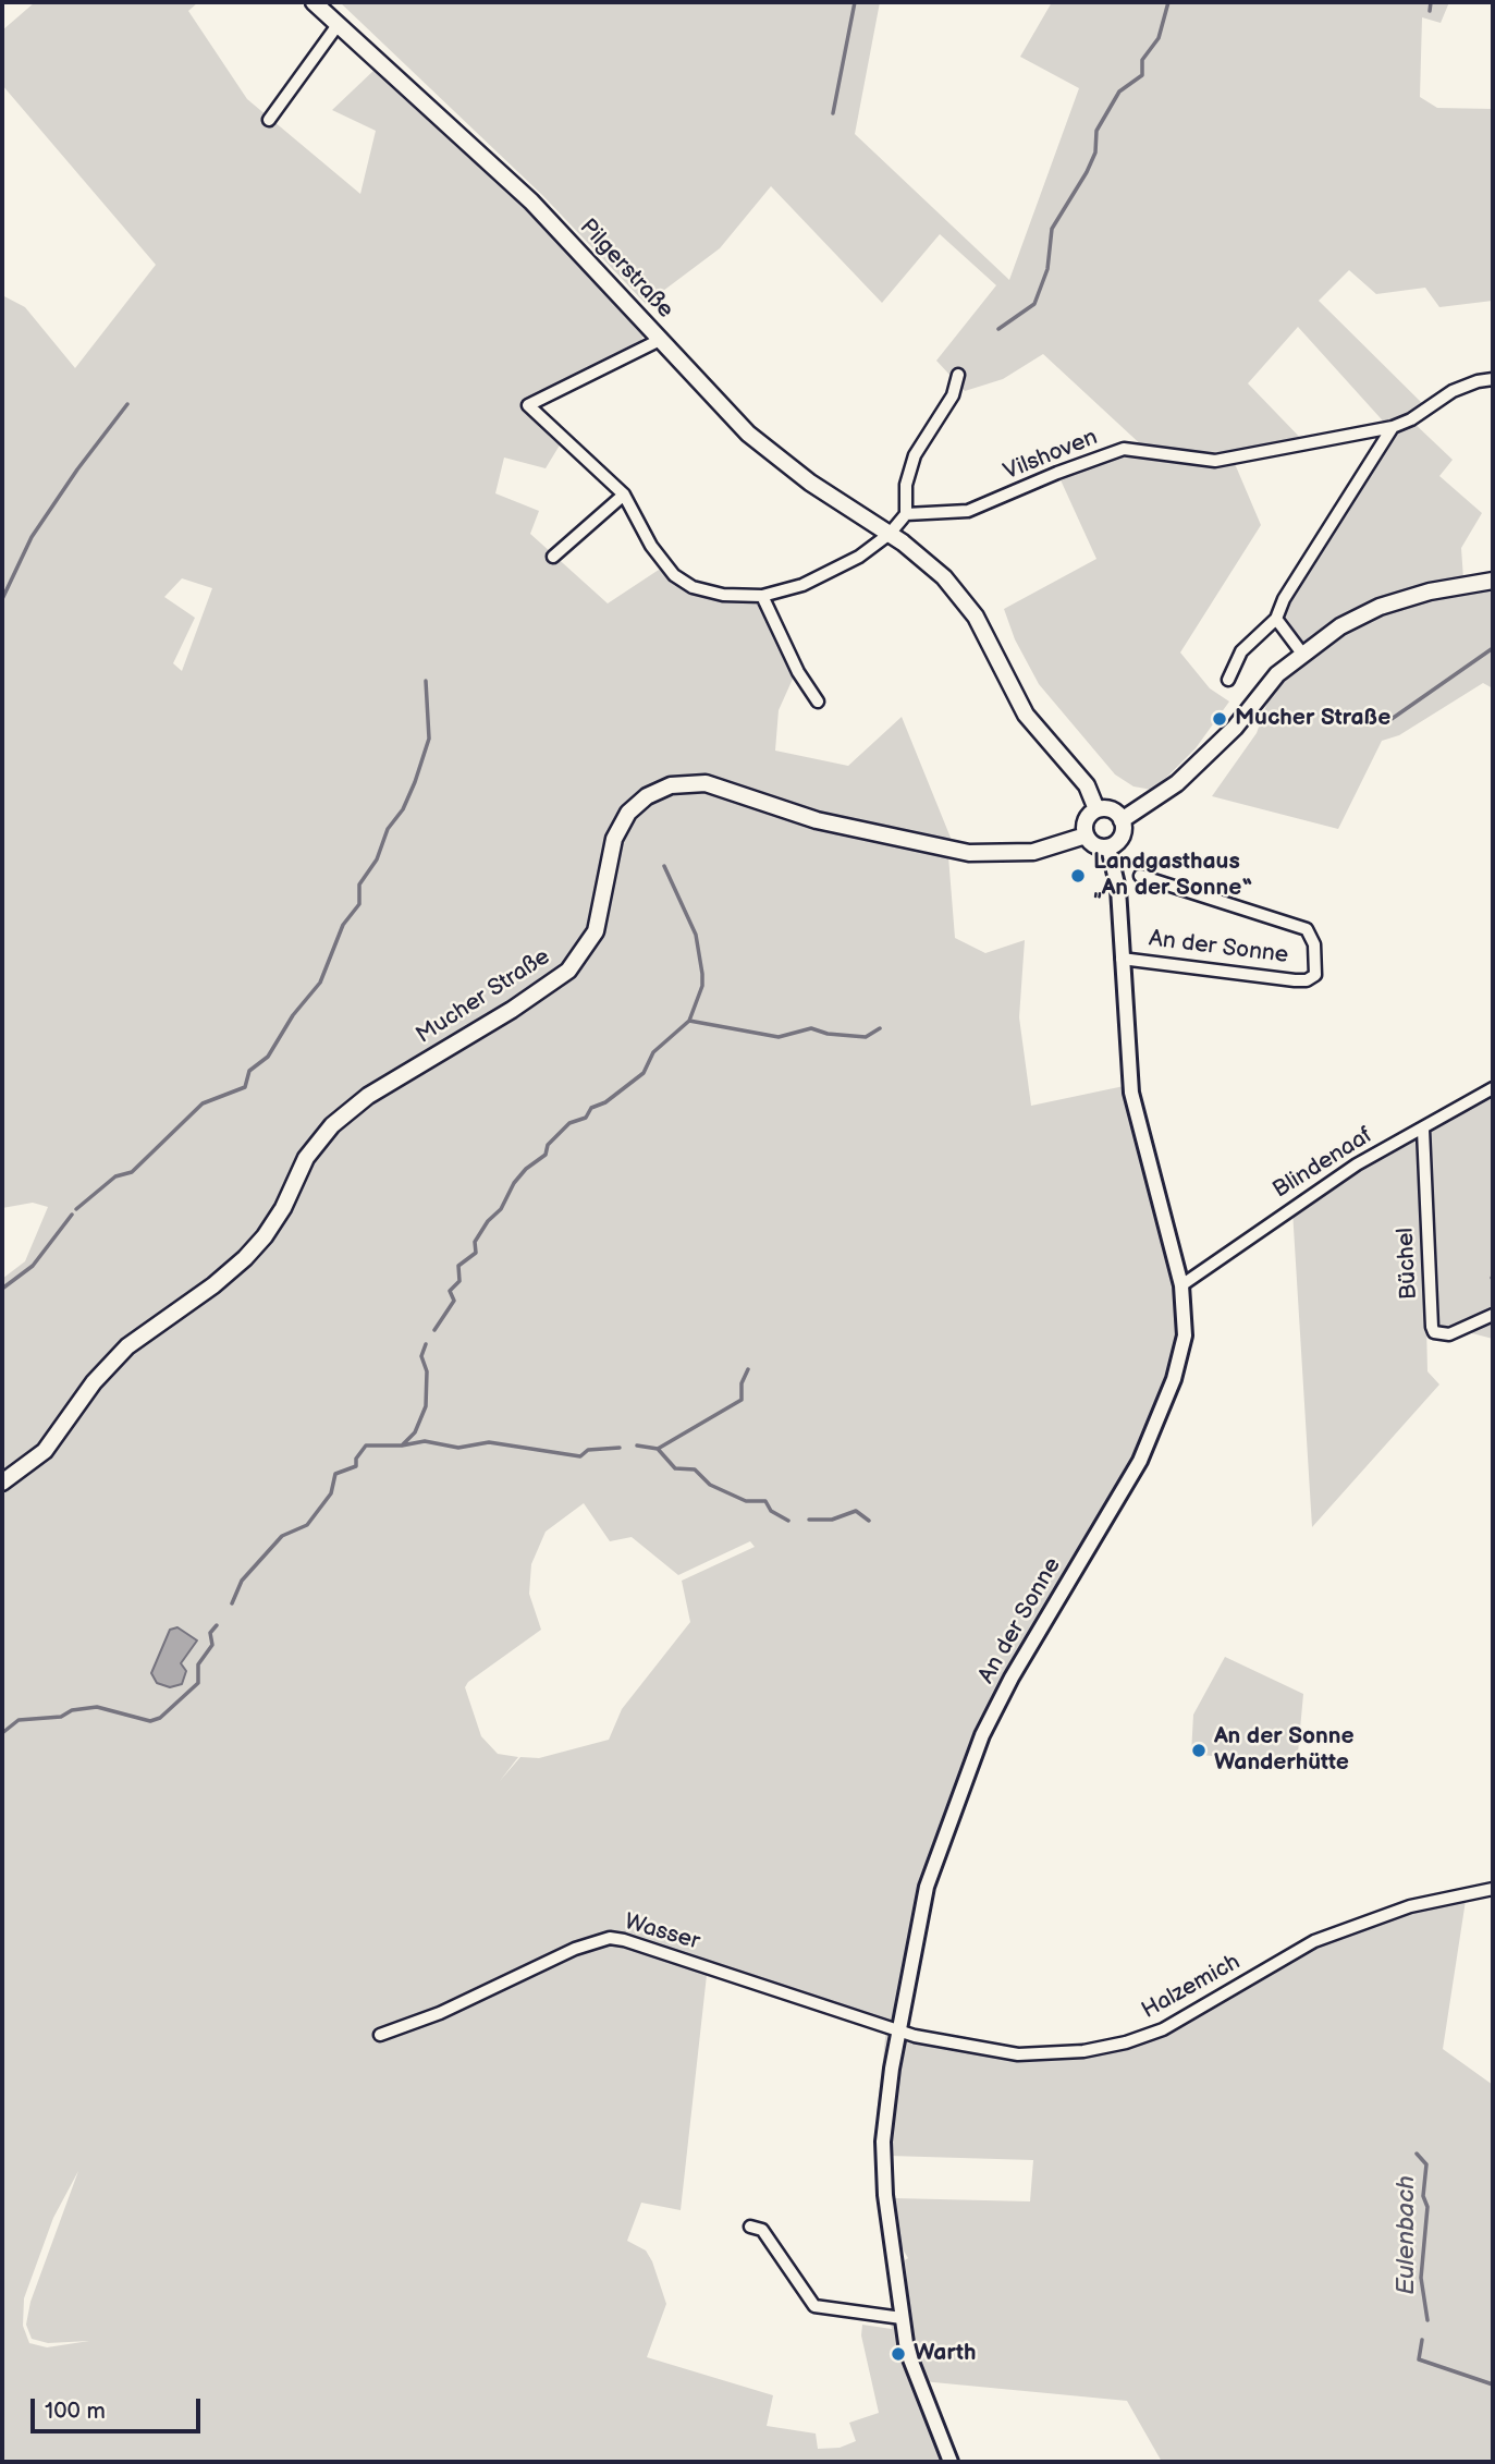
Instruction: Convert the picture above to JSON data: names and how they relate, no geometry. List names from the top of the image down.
{
  "streets": {
    "main road": ["Pilgerstraße", "Mucher Straße"],
    "street": [
      "Vilshoven",
      "An der Sonne",
      "Blindenaaf",
      "Büchel",
      "Wasser",
      "Halzemich"
    ]
  },
  "crossings": [
    ["An der Sonne", "Mucher Straße"],
    ["An der Sonne", "Blindenaaf"],
    ["An der Sonne", "Wasser"],
    ["An der Sonne", "Halzemich"],
    ["Blindenaaf", "Büchel"],
    ["Wasser", "Halzemich"]
  ],
  "water": ["Eulenbach"],
  "places": [
    "Mucher Straße",
    "Landgasthaus „An der Sonne“",
    "An der Sonne Wanderhütte",
    "Warth"
  ],
  "scale_bar": "100 m"
}
